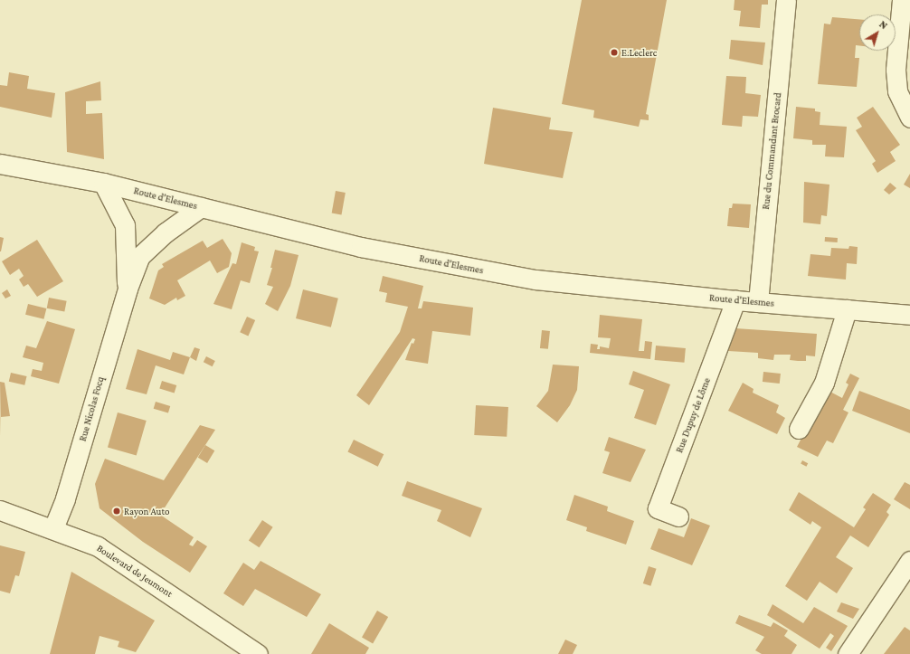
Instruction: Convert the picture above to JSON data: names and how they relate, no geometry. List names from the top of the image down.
{
  "streets": {
    "street": [
      "Rue du Commandant Brocard",
      "Route d'Elesmes",
      "Rue Nicolas Focq",
      "Rue Dupuy de Lôme",
      "Boulevard de Jeumont"
    ]
  },
  "crossings": [
    ["Rue du Commandant Brocard", "Route d'Elesmes"],
    ["Route d'Elesmes", "Rue Nicolas Focq"],
    ["Route d'Elesmes", "Rue Dupuy de Lôme"],
    ["Rue Nicolas Focq", "Boulevard de Jeumont"]
  ],
  "places": ["E.Leclerc", "Rayon Auto"],
  "north": "top right"
}
